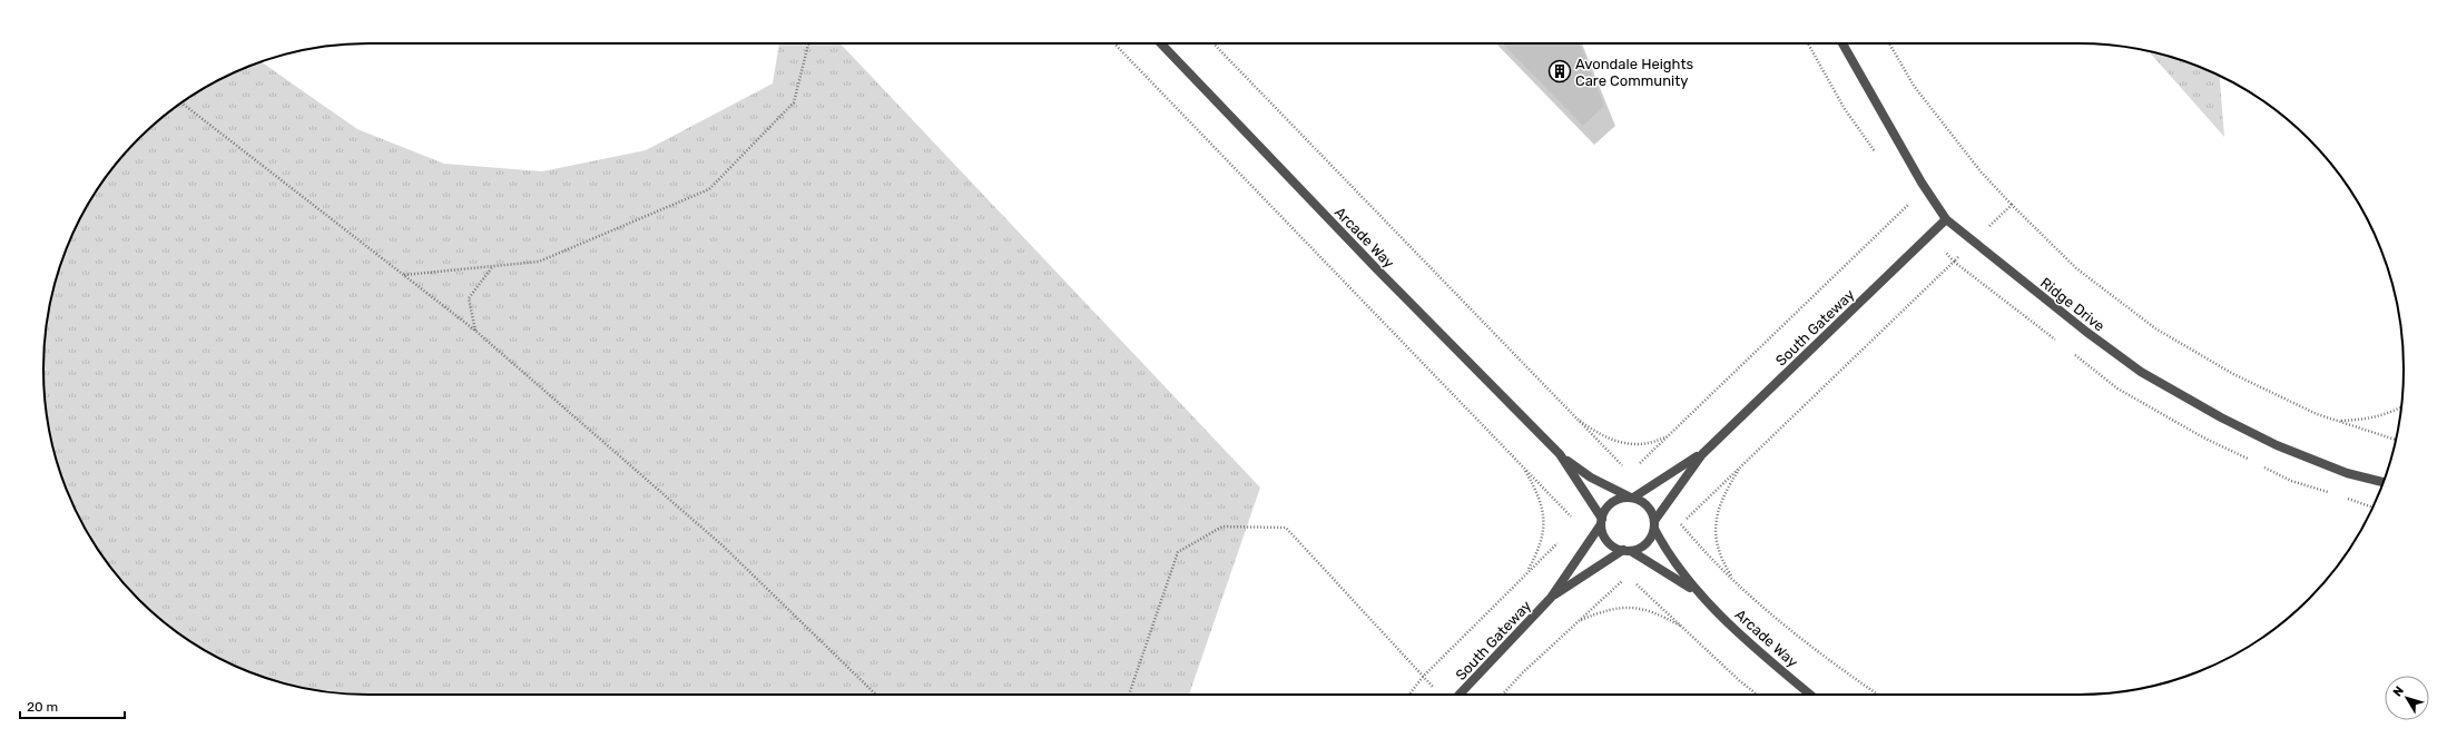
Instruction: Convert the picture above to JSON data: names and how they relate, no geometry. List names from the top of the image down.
{
  "streets": {
    "street": ["Arcade Way", "Ridge Drive", "South Gateway"]
  },
  "crossings": [
    ["Arcade Way", "South Gateway"],
    ["Ridge Drive", "South Gateway"]
  ],
  "places": {
    "building": ["Avondale Heights Care Community"]
  },
  "scale_bar": "20 m",
  "north": "top left"
}
